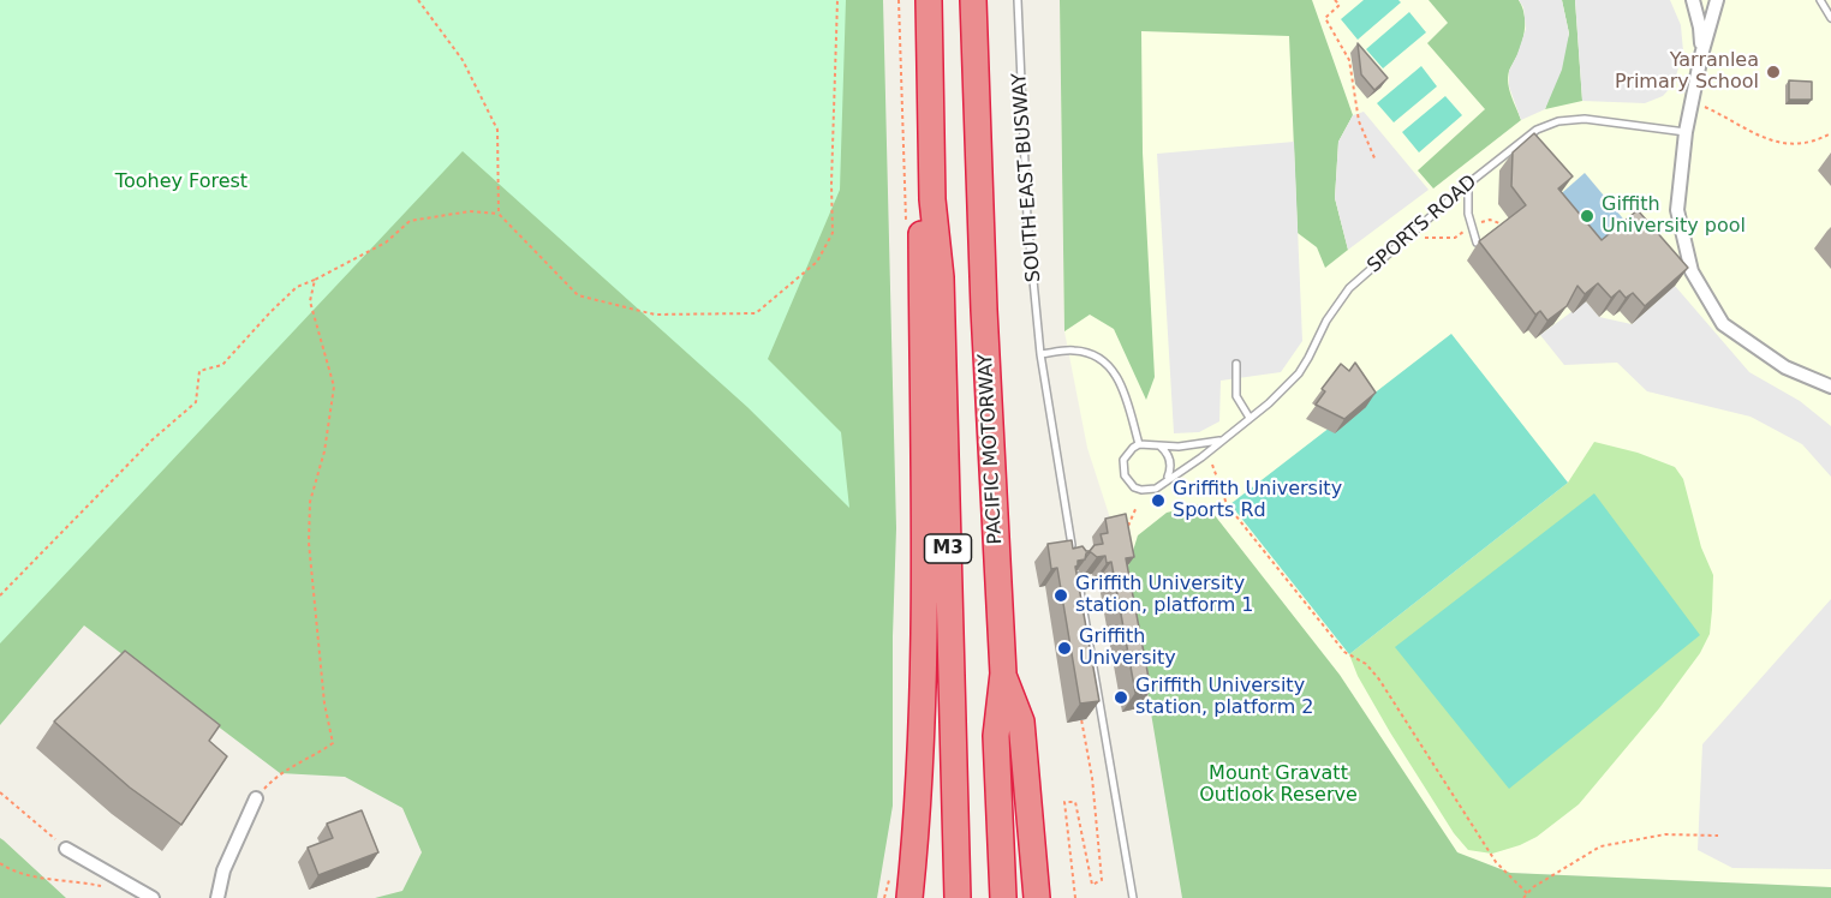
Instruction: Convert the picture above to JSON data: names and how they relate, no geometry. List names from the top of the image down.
{
  "streets": {
    "highway": ["PACIFIC MOTORWAY", "M3"],
    "lane": ["SOUTH EAST BUSWAY", "SPORTS ROAD"]
  },
  "parks": ["Toohey Forest", "Mount Gravatt Outlook Reserve"],
  "places": [
    "Yarranlea Primary School",
    "Giffith University pool",
    "Griffith University Sports Rd",
    "Griffith University station, platform 1",
    "Griffith University",
    "Griffith University station, platform 2"
  ]
}
